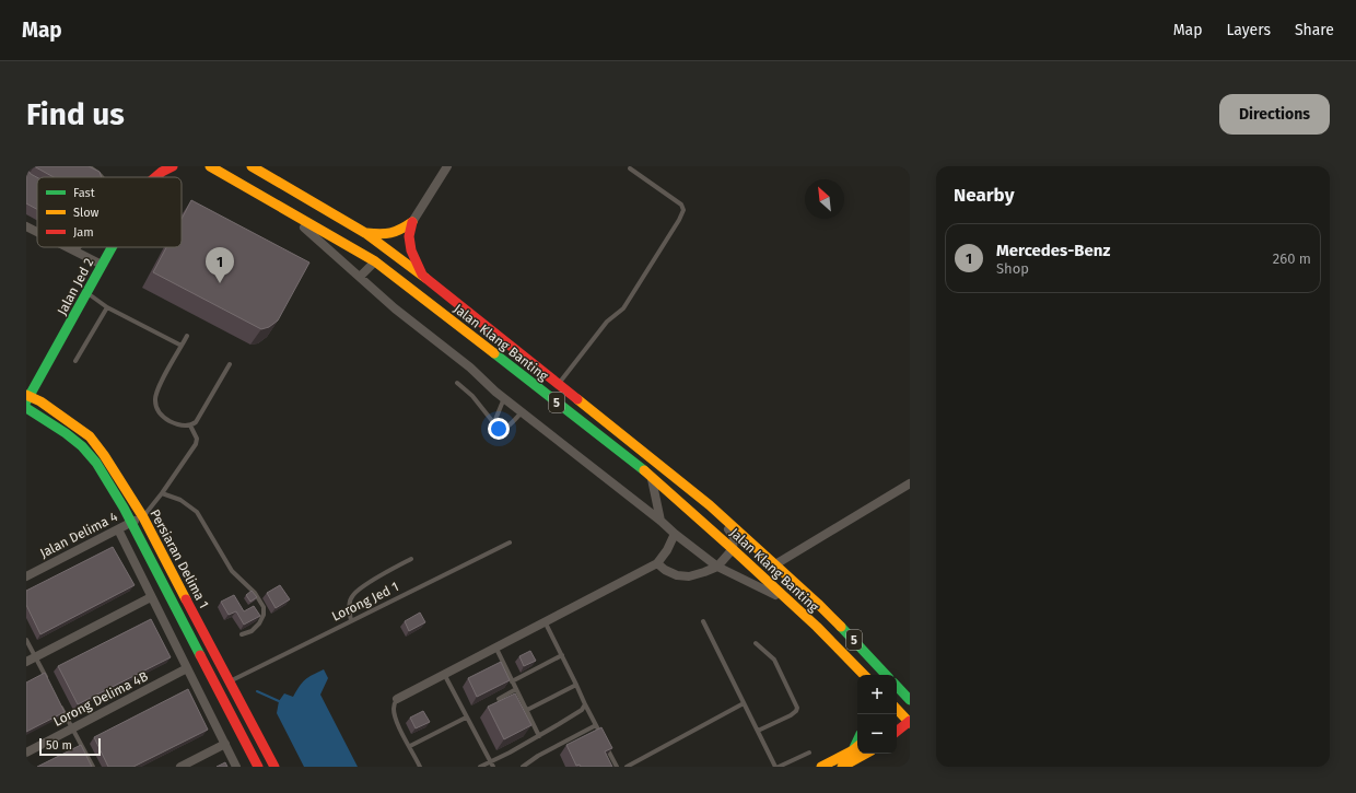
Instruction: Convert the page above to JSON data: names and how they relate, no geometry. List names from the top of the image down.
{
  "streets": {
    "main road": [
      "Jalan Jed 2",
      "Jalan Klang Banting",
      "5",
      "Persiaran Delima 1"
    ],
    "street": ["Jalan Delima 4", "Lorong Delima 4B"],
    "lane": ["Lorong Jed 1"]
  },
  "crossings": [
    ["Jalan Jed 2", "Persiaran Delima 1"],
    ["Jalan Delima 4", "Persiaran Delima 1"],
    ["Persiaran Delima 1", "Lorong Jed 1"]
  ],
  "legend": ["Fast", "Slow", "Jam"],
  "scale_bar": "50 m",
  "north": "top left",
  "page": {
    "header": "Map",
    "nav": ["Map", "Layers", "Share"],
    "buttons": "Directions",
    "title": "Find us",
    "heading": "Nearby",
    "list": [
      {
        "mark": "1",
        "name": "Mercedes-Benz",
        "note": "Shop",
        "value": "260 m"
      }
    ],
    "pins": "1",
    "map_buttons": ["+", "−"],
    "scale": "50 m"
  }
}
